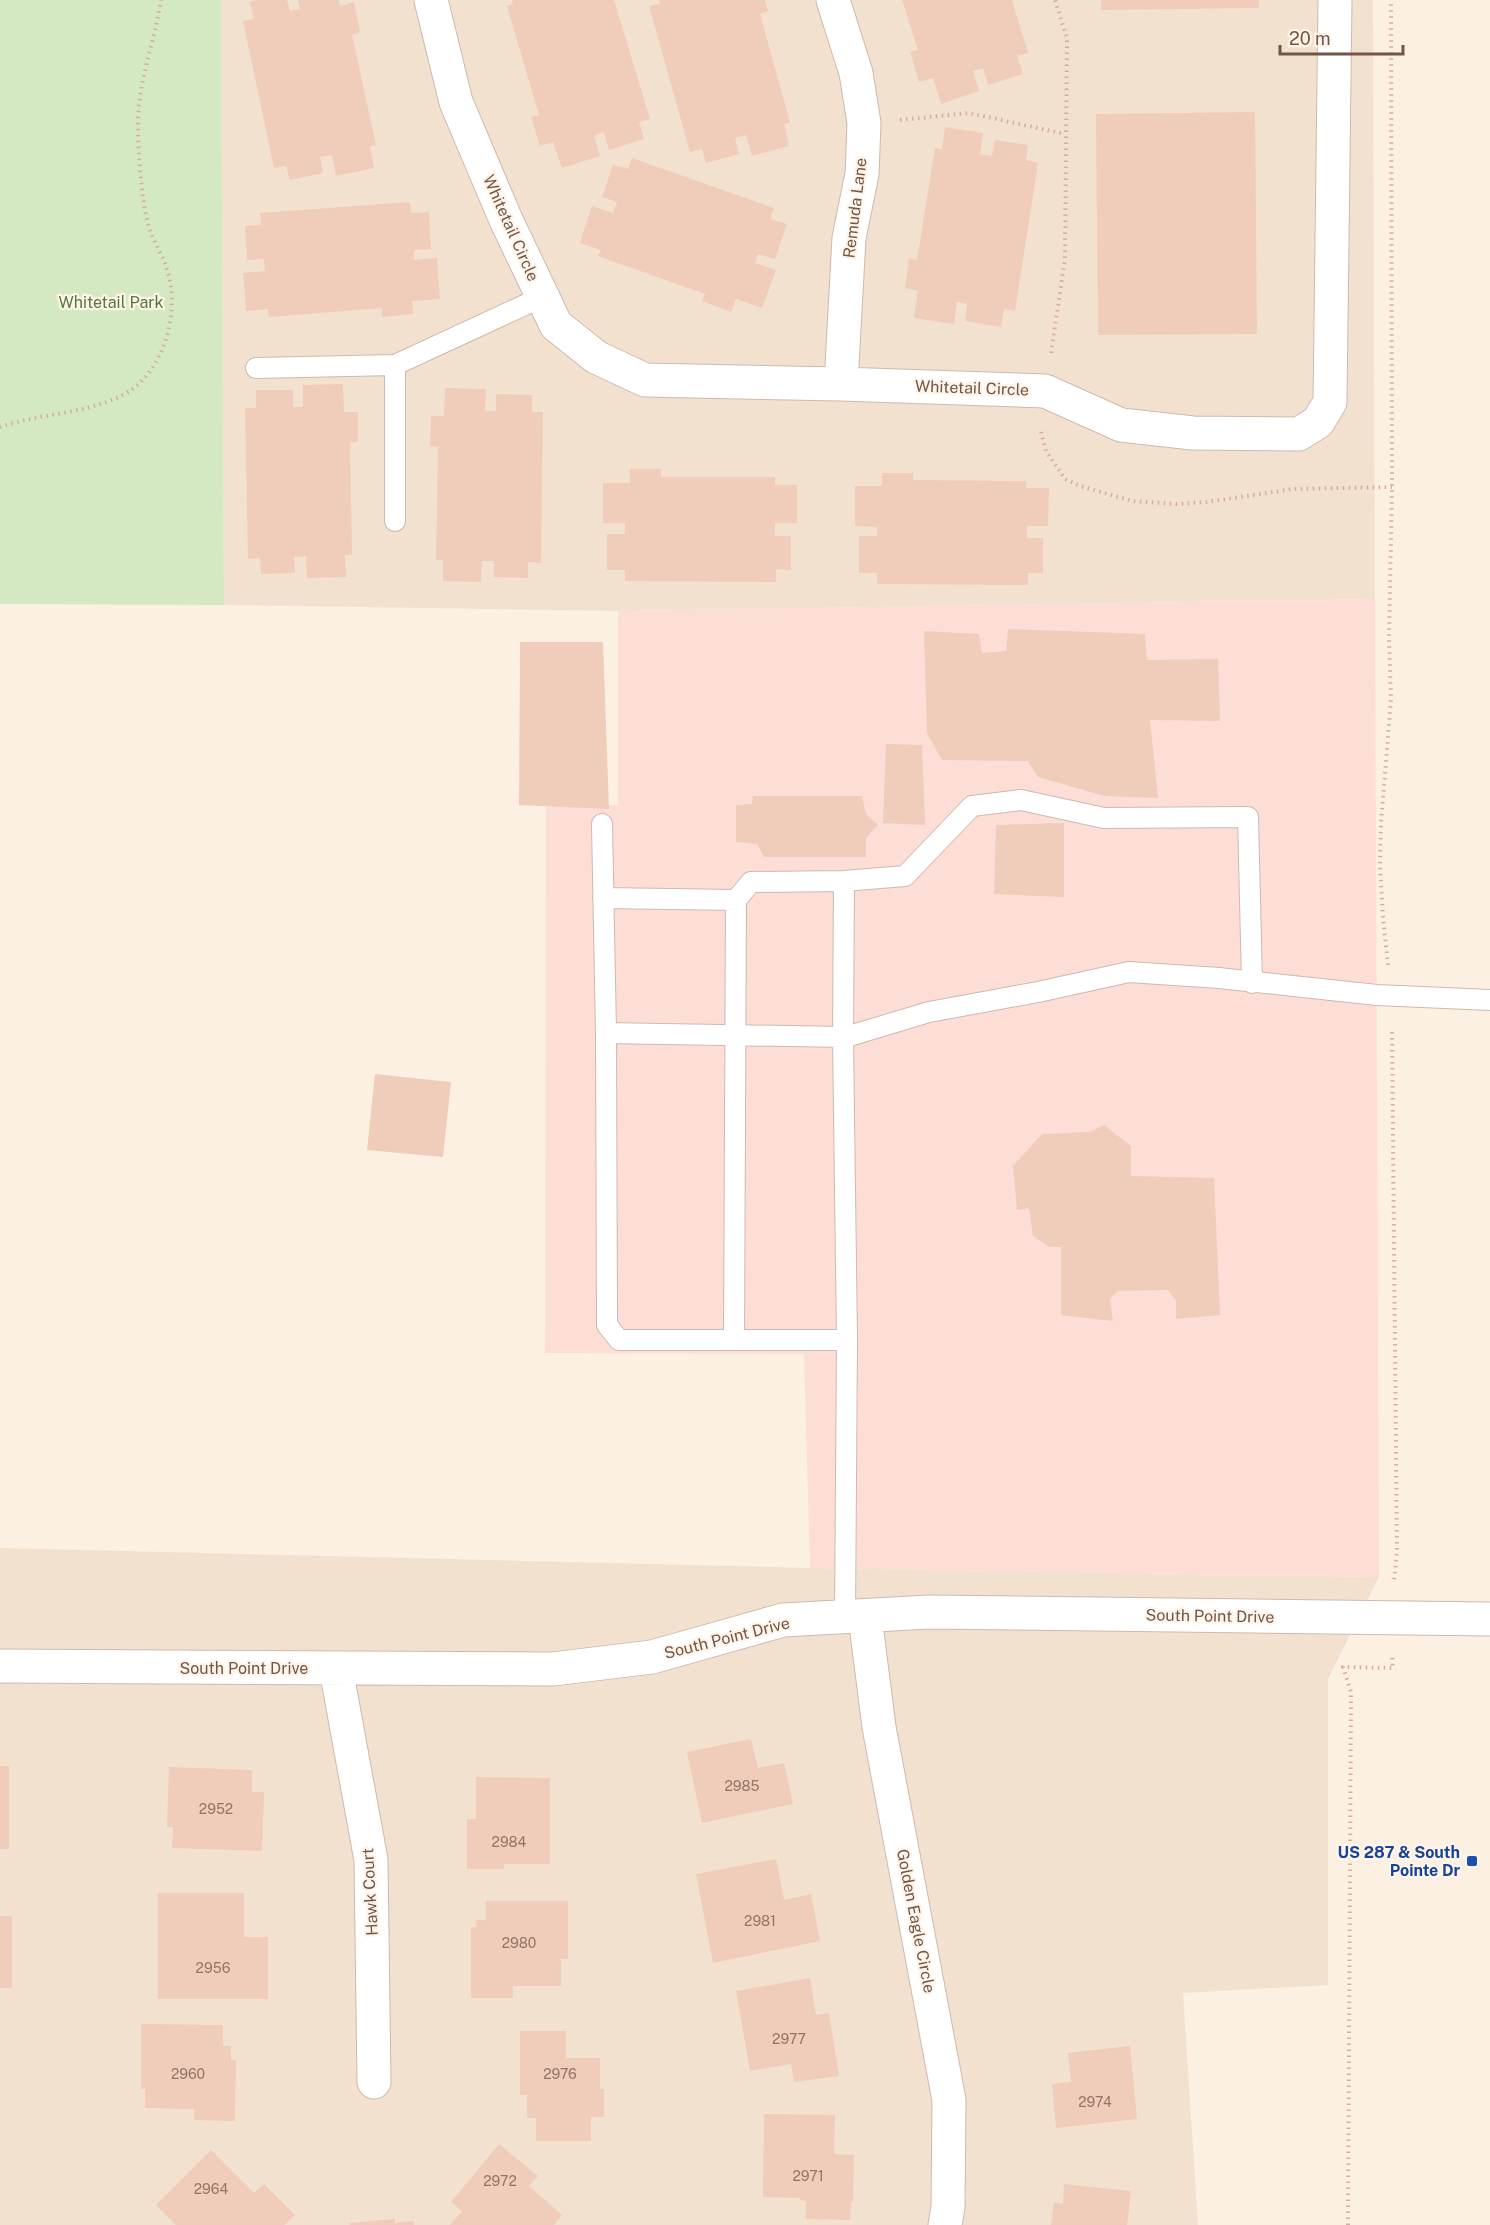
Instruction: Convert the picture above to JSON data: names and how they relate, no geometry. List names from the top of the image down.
{
  "streets": {
    "street": [
      "Remuda Lane",
      "Whitetail Circle",
      "South Point Drive",
      "Hawk Court",
      "Golden Eagle Circle"
    ]
  },
  "crossings": [
    ["Remuda Lane", "Whitetail Circle"],
    ["South Point Drive", "Hawk Court"],
    ["South Point Drive", "Golden Eagle Circle"]
  ],
  "parks": ["Whitetail Park"],
  "places": {
    "transit": ["US 287 & South Pointe Dr"]
  },
  "house_numbers": [
    "2985",
    "2952",
    "2984",
    "2981",
    "2980",
    "2956",
    "2977",
    "2960",
    "2976",
    "2974",
    "2971",
    "2972",
    "2964"
  ],
  "scale_bar": "20 m"
}
